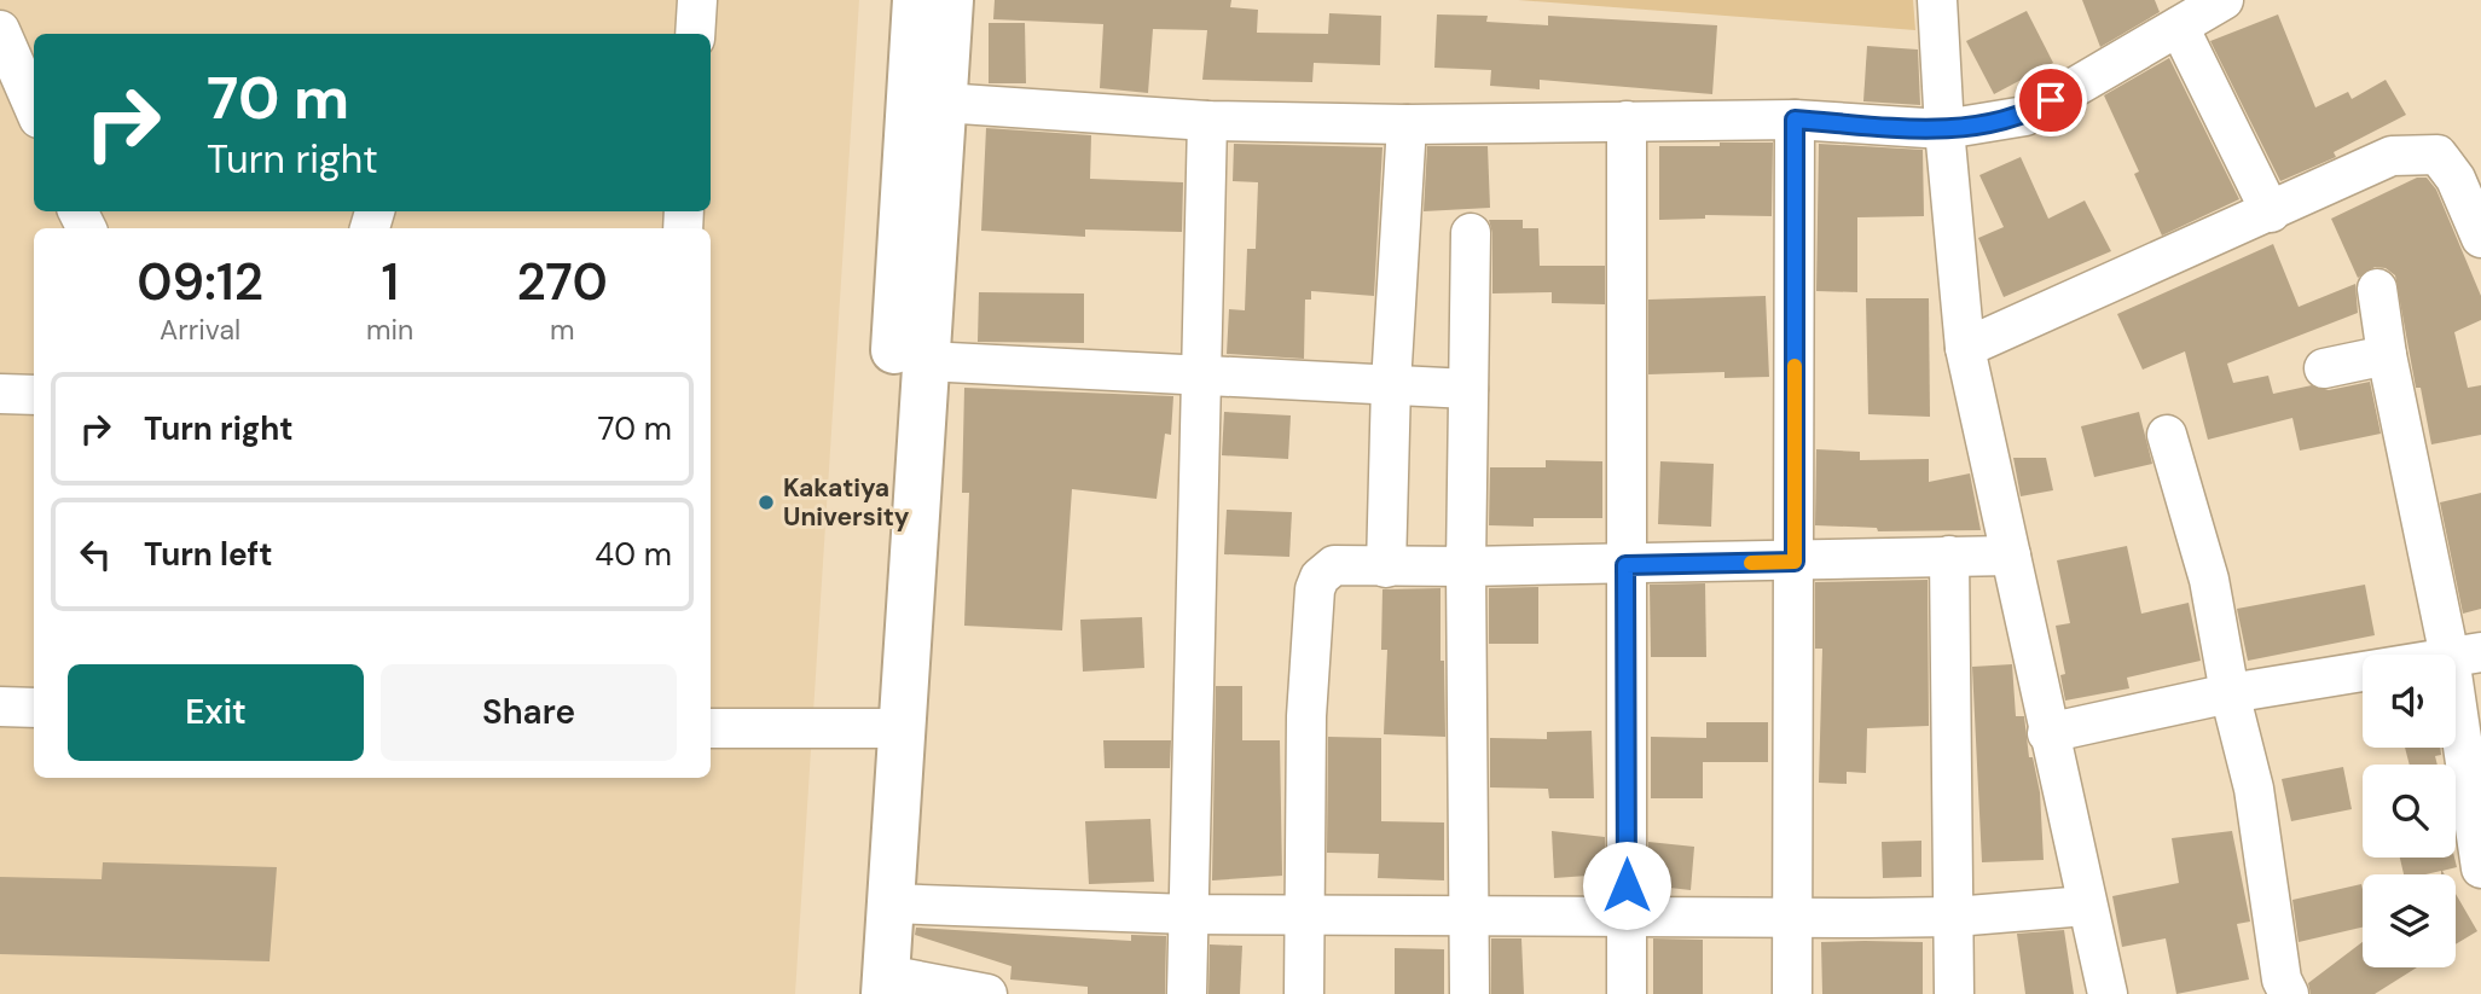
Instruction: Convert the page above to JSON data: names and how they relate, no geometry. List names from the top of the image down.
{
  "places": ["Kakatiya University"],
  "page": {
    "turn": ["70 m", "Turn right"],
    "eta": [
      "09:12",
      "Arrival",
      "1",
      "min",
      "270",
      "m"
    ],
    "list": [
      {
        "name": "Turn right",
        "value": "70 m"
      },
      {
        "name": "Turn left",
        "value": "40 m"
      }
    ],
    "buttons": ["Exit", "Share"]
  }
}
